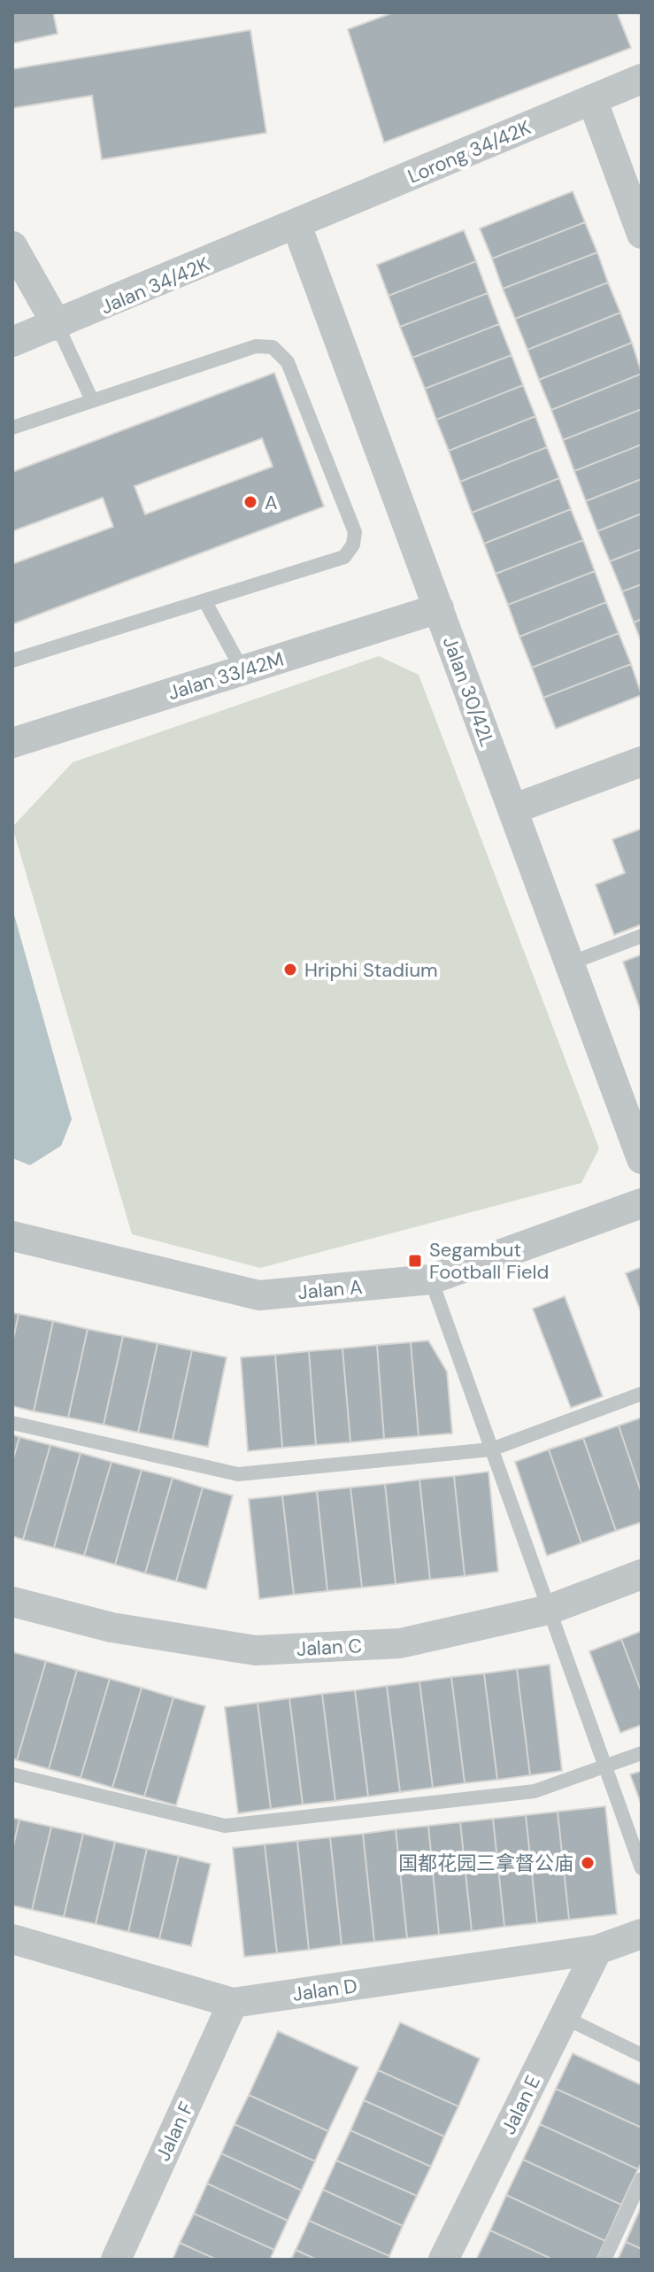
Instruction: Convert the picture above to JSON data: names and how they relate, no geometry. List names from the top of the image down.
{
  "streets": {
    "street": [
      "Lorong 34/42K",
      "Jalan 34/42K",
      "Jalan 33/42M",
      "Jalan 30/42L",
      "Jalan A",
      "Jalan C",
      "Jalan D",
      "Jalan E",
      "Jalan F"
    ]
  },
  "crossings": [
    ["Lorong 34/42K", "Jalan 34/42K"],
    ["Lorong 34/42K", "Jalan 30/42L"],
    ["Jalan 34/42K", "Jalan 30/42L"],
    ["Jalan 33/42M", "Jalan 30/42L"],
    ["Jalan D", "Jalan E"],
    ["Jalan D", "Jalan F"]
  ],
  "places": {
    "other": ["A", "Hriphi Stadium", "国都花园三拿督公庙"],
    "transit": ["Segambut Football Field"]
  }
}
